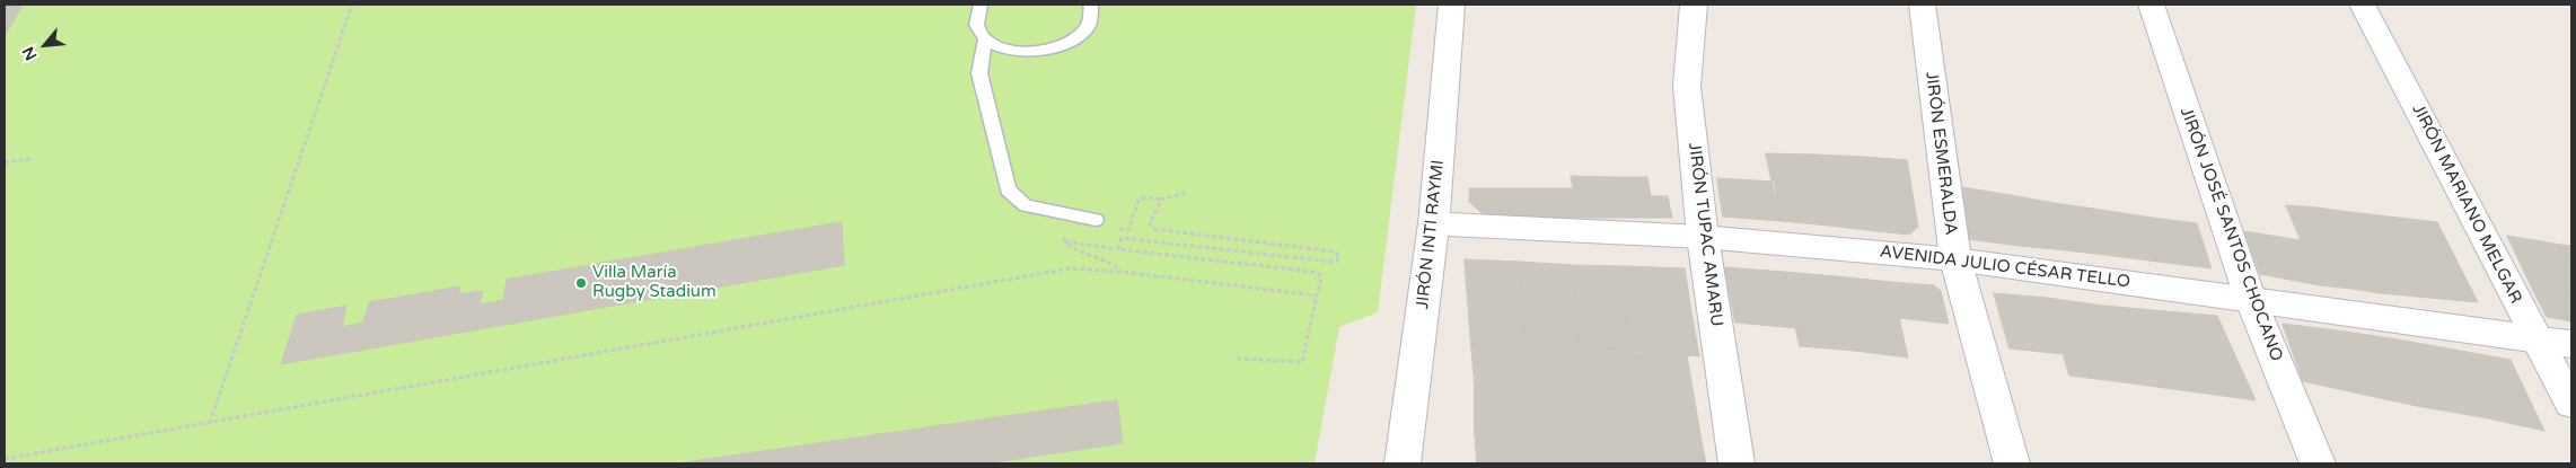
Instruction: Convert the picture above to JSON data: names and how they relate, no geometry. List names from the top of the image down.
{
  "streets": {
    "street": [
      "JIRÓN ESMERALDA",
      "JIRÓN MARIANO MELGAR",
      "JIRÓN INTI RAYMI",
      "JIRÓN TUPAC AMARU",
      "JIRÓN JOSÉ SANTOS CHOCANO",
      "AVENIDA JULIO CÉSAR TELLO"
    ]
  },
  "crossings": [
    ["JIRÓN ESMERALDA", "AVENIDA JULIO CÉSAR TELLO"],
    ["JIRÓN MARIANO MELGAR", "AVENIDA JULIO CÉSAR TELLO"],
    ["JIRÓN INTI RAYMI", "AVENIDA JULIO CÉSAR TELLO"],
    ["JIRÓN TUPAC AMARU", "AVENIDA JULIO CÉSAR TELLO"],
    ["JIRÓN JOSÉ SANTOS CHOCANO", "AVENIDA JULIO CÉSAR TELLO"]
  ],
  "places": ["Villa María Rugby Stadium"],
  "north": "bottom left"
}
